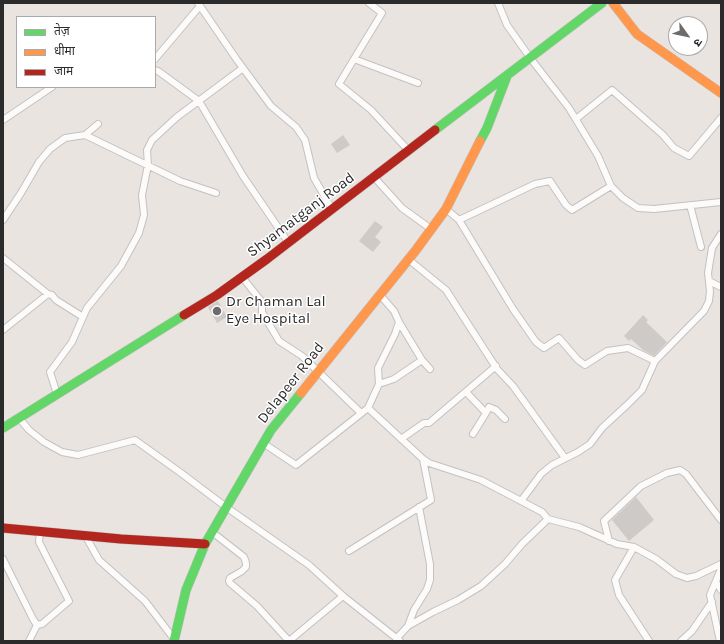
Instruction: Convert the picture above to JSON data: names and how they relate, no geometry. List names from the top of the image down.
{
  "streets": {
    "main road": ["Shyamatganj Road", "Delapeer Road"]
  },
  "crossings": [
    ["Shyamatganj Road", "Delapeer Road"]
  ],
  "places": ["Dr Chaman Lal Eye Hospital"],
  "legend": ["तेज़", "धीमा", "जाम"],
  "north": "bottom right"
}
